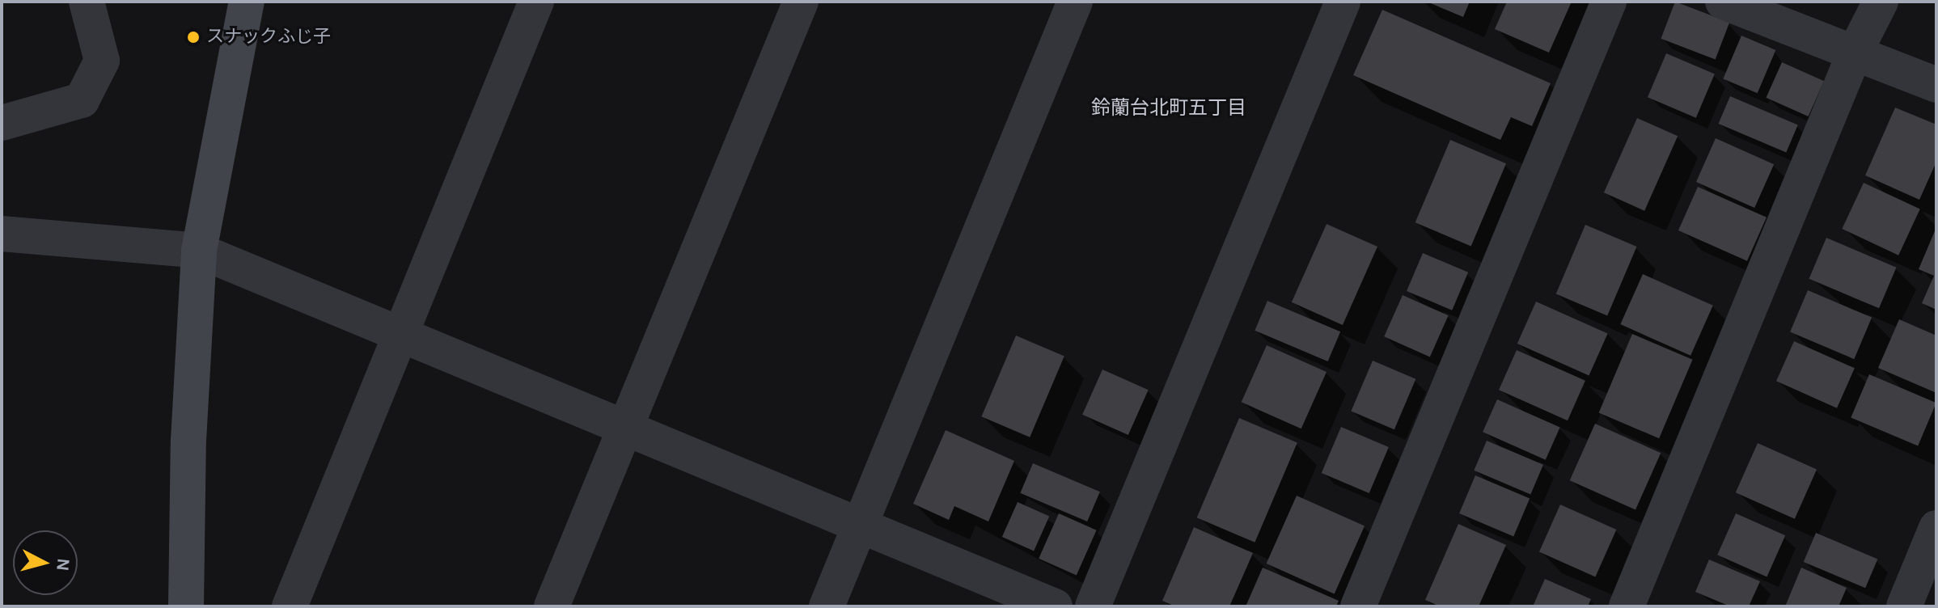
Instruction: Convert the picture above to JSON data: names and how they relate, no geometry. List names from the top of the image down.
{
  "districts": ["鈴蘭台北町五丁目"],
  "places": ["スナックふじ子"],
  "north": "right"
}
